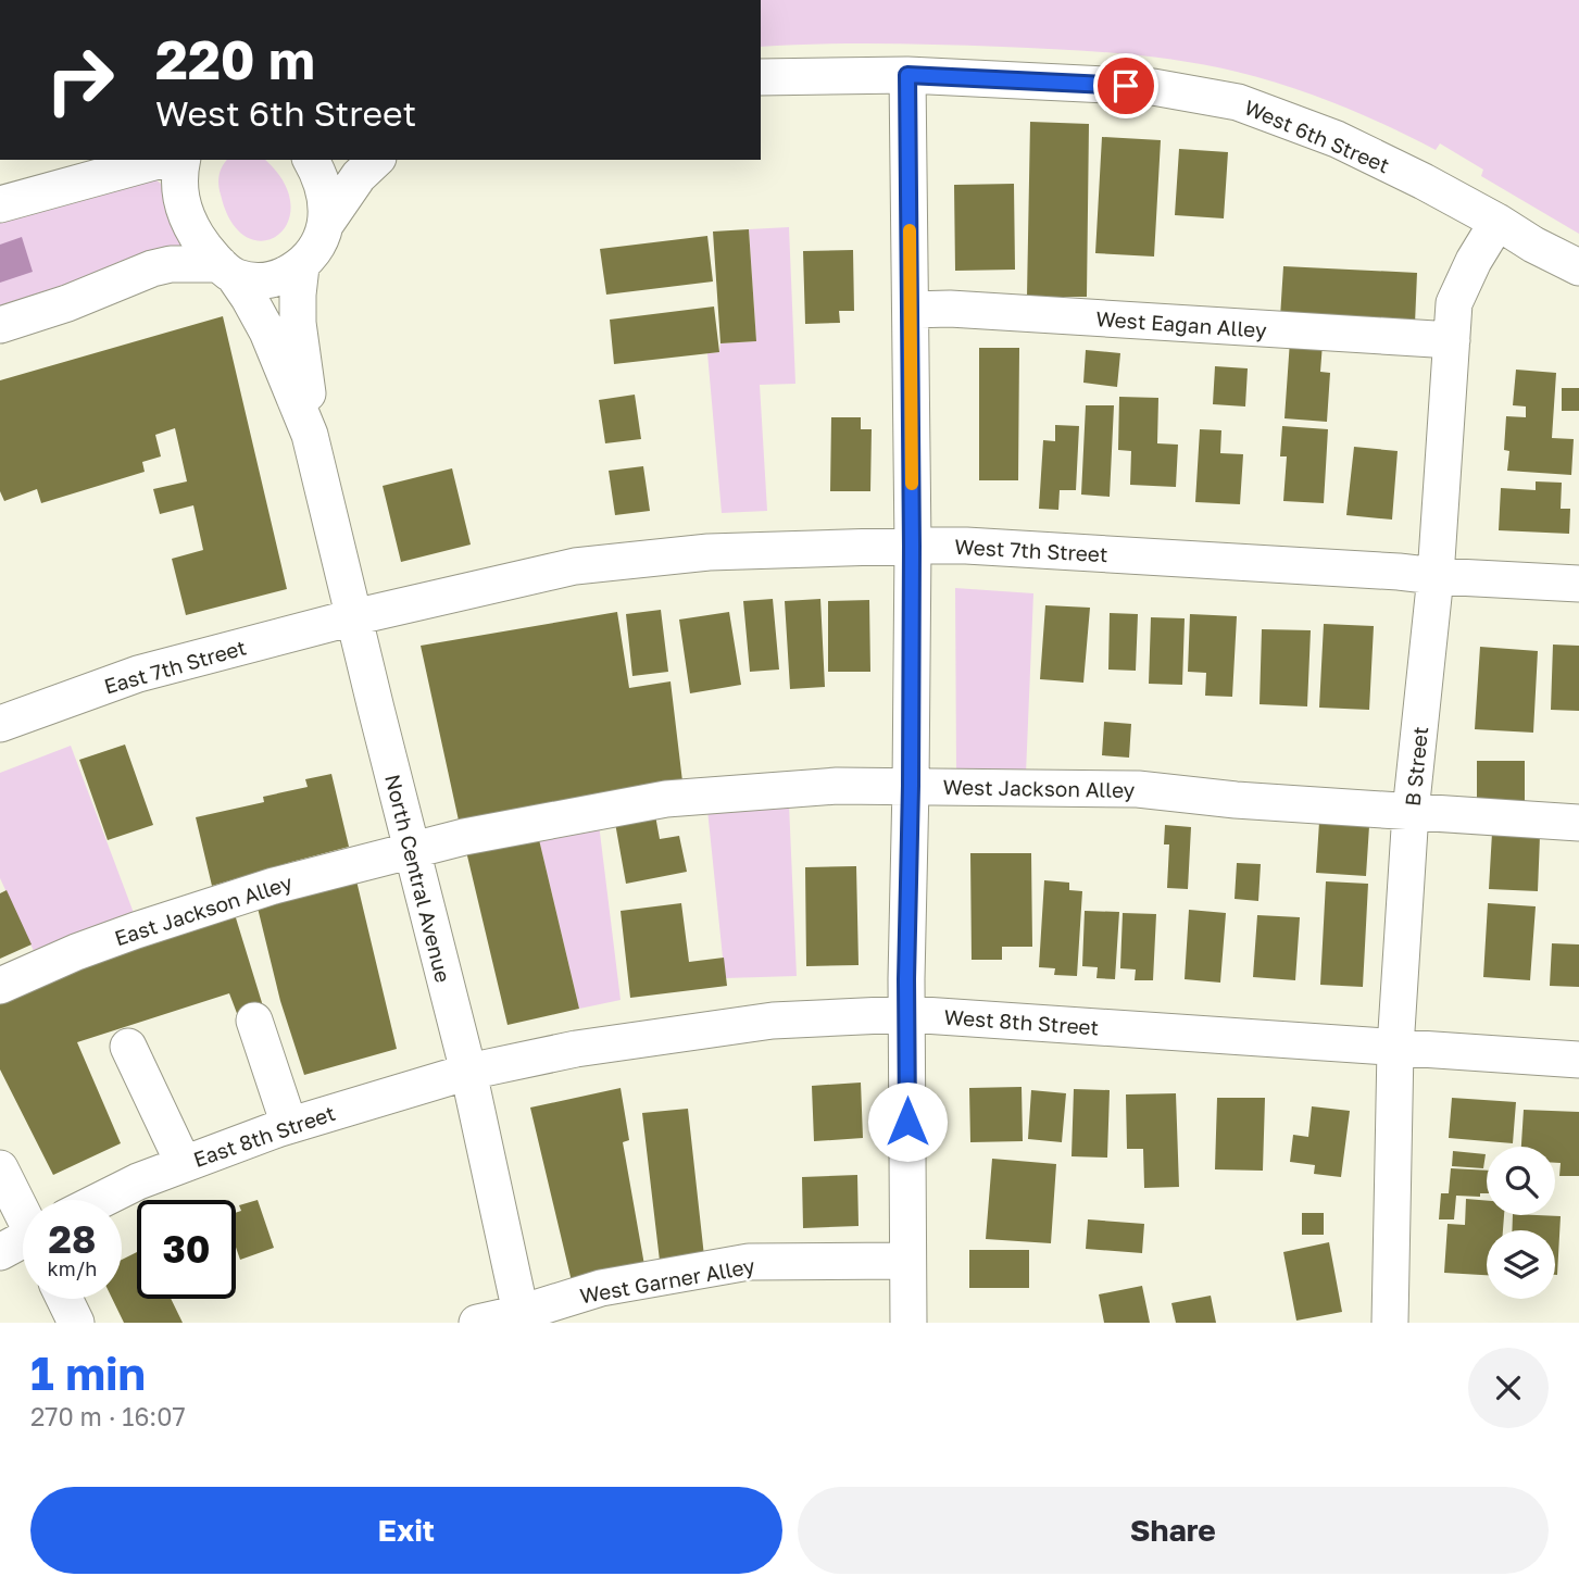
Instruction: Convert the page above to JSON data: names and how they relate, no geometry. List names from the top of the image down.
{
  "streets": {
    "street": [
      "West 6th Street",
      "West Eagan Alley",
      "West 7th Street",
      "East 7th Street",
      "B Street",
      "West Jackson Alley",
      "North Central Avenue",
      "East Jackson Alley",
      "West 8th Street",
      "East 8th Street",
      "West Garner Alley"
    ]
  },
  "crossings": [
    ["West 6th Street", "B Street"],
    ["West Eagan Alley", "B Street"],
    ["West 7th Street", "East 7th Street"],
    ["West 7th Street", "B Street"],
    ["West 7th Street", "North Central Avenue"],
    ["East 7th Street", "North Central Avenue"],
    ["B Street", "West Jackson Alley"],
    ["B Street", "West 8th Street"],
    ["West Jackson Alley", "North Central Avenue"],
    ["West Jackson Alley", "East Jackson Alley"],
    ["North Central Avenue", "East Jackson Alley"],
    ["North Central Avenue", "West 8th Street"],
    ["North Central Avenue", "East 8th Street"],
    ["North Central Avenue", "West Garner Alley"],
    ["West 8th Street", "East 8th Street"]
  ],
  "page": {
    "turn": ["220 m", "West 6th Street"],
    "speed": "28 km/h",
    "limit": "30",
    "heading": ["1 min", "270 m · 16:07"],
    "buttons": ["Exit", "Share"]
  }
}
